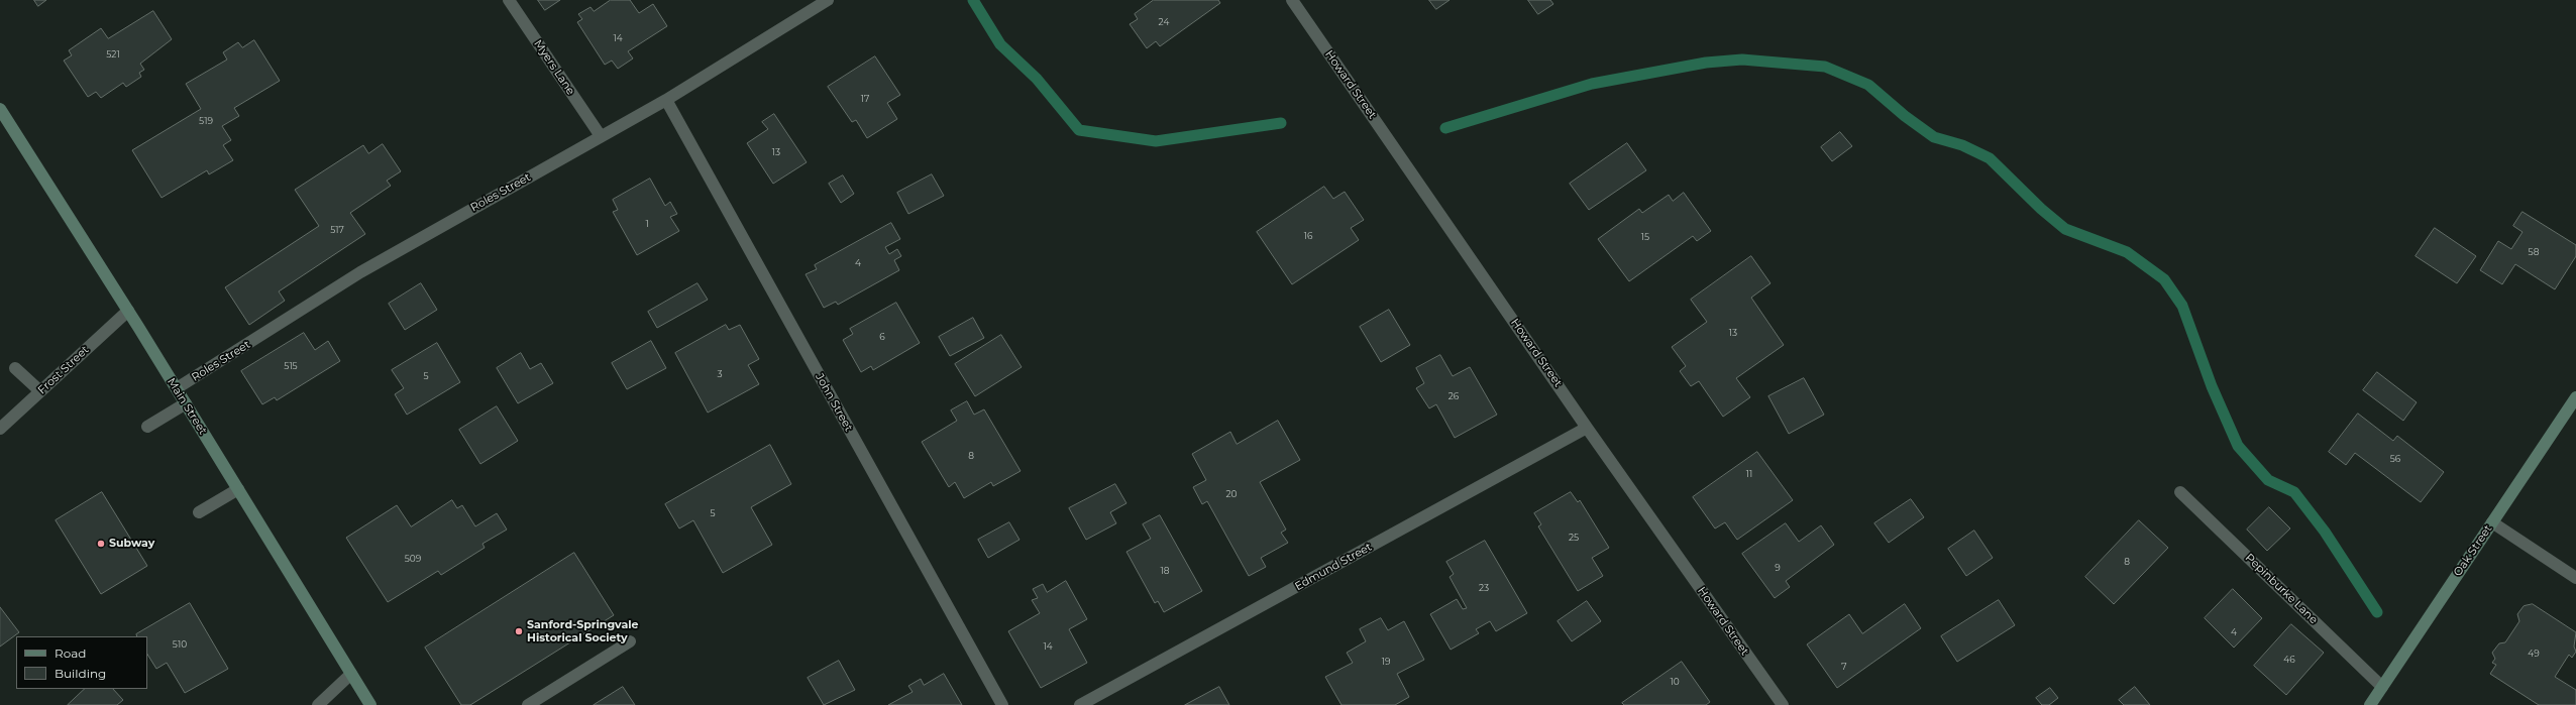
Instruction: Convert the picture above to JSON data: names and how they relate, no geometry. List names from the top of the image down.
{
  "streets": {
    "main road": ["Main Street", "Oak Street"],
    "street": [
      "Myers Lane",
      "Howard Street",
      "Roles Street",
      "Frost Street",
      "John Street",
      "Edmund Street",
      "Pepinburke Lane"
    ]
  },
  "crossings": [
    ["Myers Lane", "Roles Street"],
    ["Howard Street", "Edmund Street"],
    ["Roles Street", "John Street"],
    ["Roles Street", "Main Street"],
    ["Frost Street", "Main Street"],
    ["Oak Street", "Pepinburke Lane"]
  ],
  "places": ["Subway", "Sanford-Springvale Historical Society"],
  "house_numbers": [
    "24",
    "14",
    "521",
    "17",
    "519",
    "13",
    "1",
    "517",
    "16",
    "15",
    "58",
    "4",
    "13",
    "6",
    "515",
    "3",
    "5",
    "26",
    "8",
    "56",
    "11",
    "20",
    "5",
    "25",
    "509",
    "8",
    "9",
    "18",
    "23",
    "4",
    "510",
    "14",
    "49",
    "46",
    "19",
    "7",
    "10"
  ],
  "legend": ["Road", "Building"]
}
